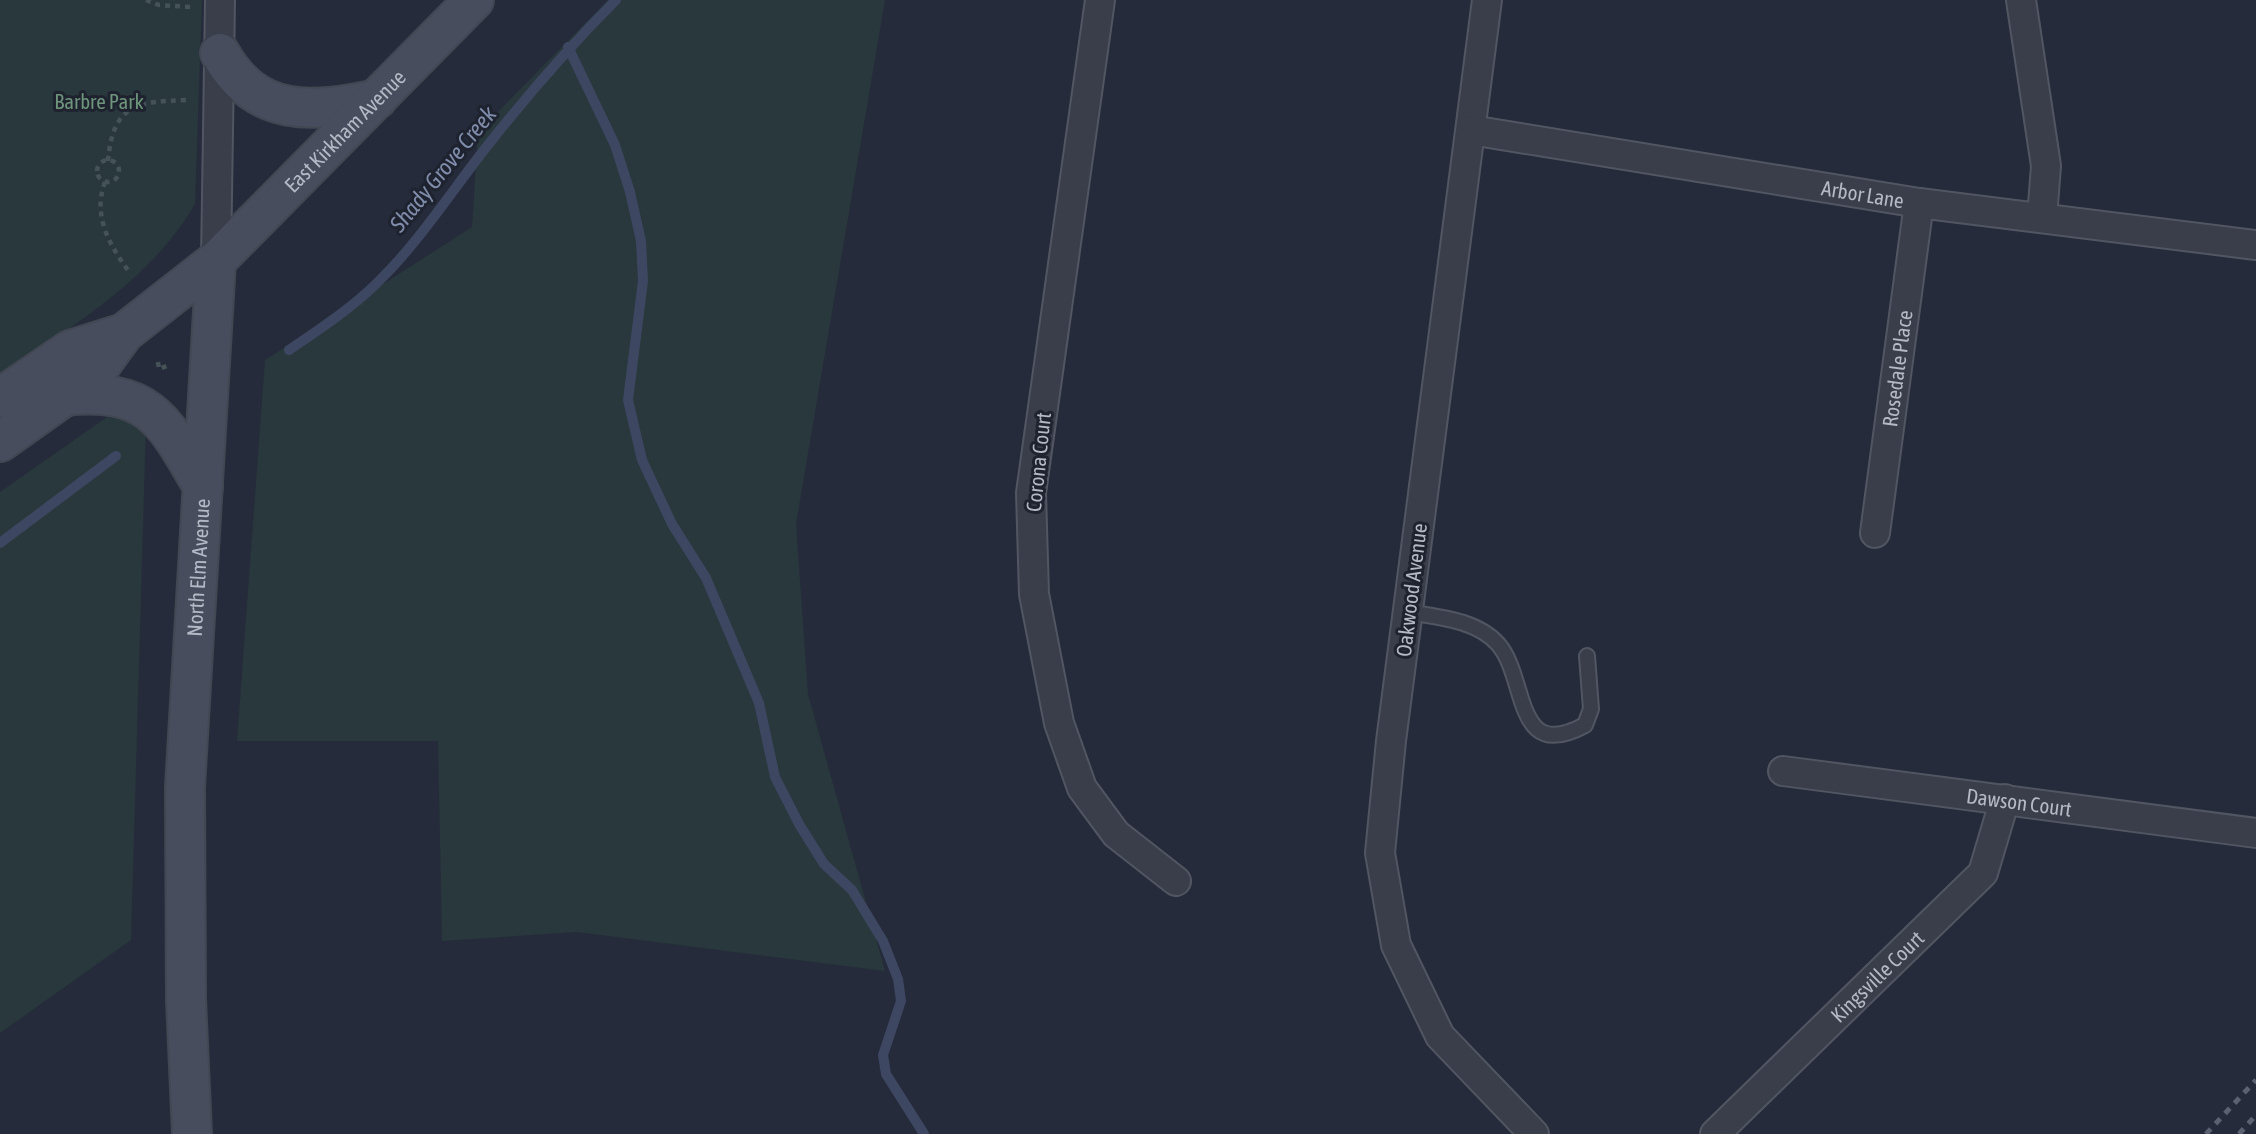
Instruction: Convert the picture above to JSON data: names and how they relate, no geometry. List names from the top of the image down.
{
  "streets": {
    "main road": ["East Kirkham Avenue", "North Elm Avenue"],
    "street": [
      "Arbor Lane",
      "Rosedale Place",
      "Corona Court",
      "Oakwood Avenue",
      "Dawson Court",
      "Kingsville Court"
    ]
  },
  "crossings": [
    ["East Kirkham Avenue", "North Elm Avenue"],
    ["Arbor Lane", "Rosedale Place"],
    ["Arbor Lane", "Oakwood Avenue"],
    ["Dawson Court", "Kingsville Court"]
  ],
  "water": ["Shady Grove Creek"],
  "parks": ["Barbre Park"]
}
